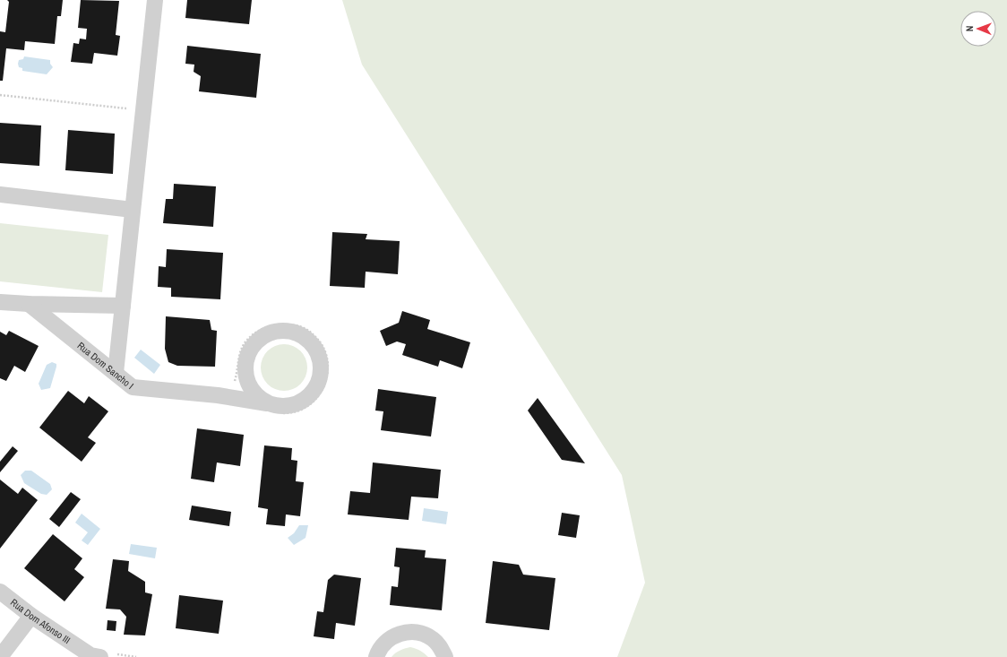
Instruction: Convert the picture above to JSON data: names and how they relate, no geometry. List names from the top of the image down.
{
  "streets": {
    "street": ["Rua Dom Sancho I", "Rua Dom Afonso III"]
  },
  "north": "left"
}
